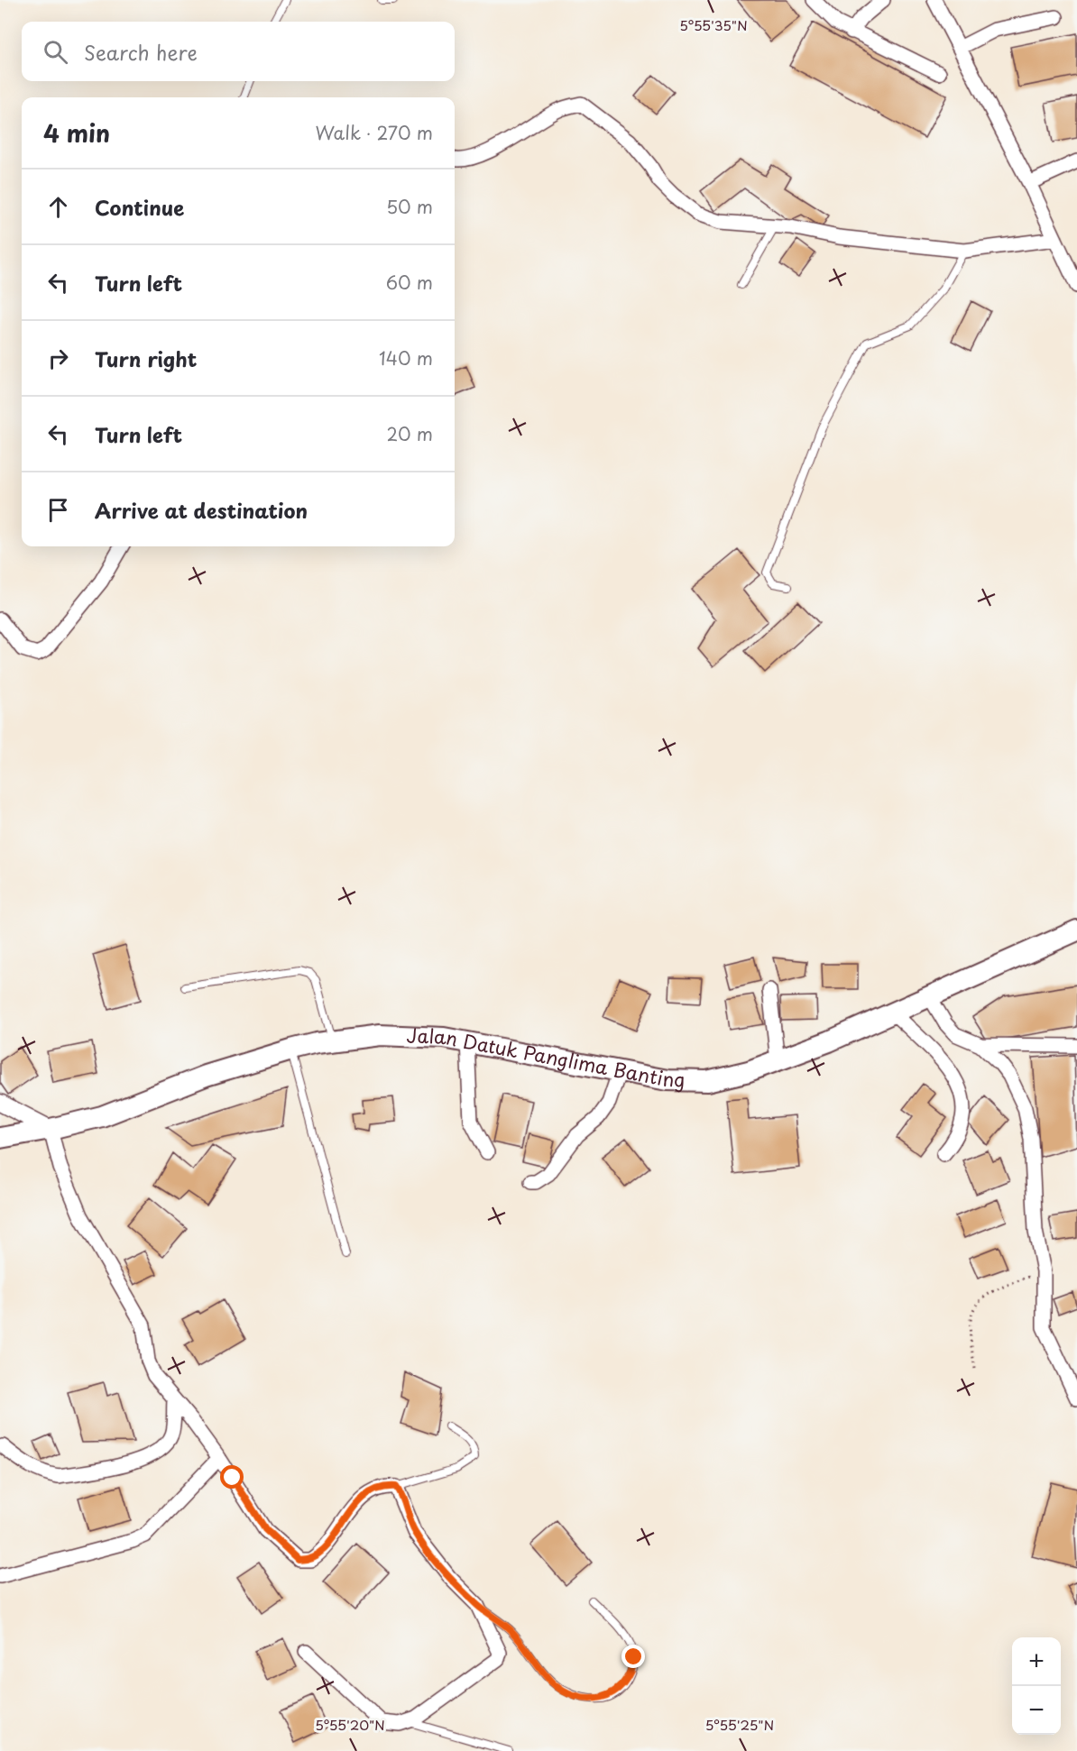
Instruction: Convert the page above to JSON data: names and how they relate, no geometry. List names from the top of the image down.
{
  "streets": {
    "main road": ["Jalan Datuk Panglima Banting"]
  },
  "page": {
    "search": "Search here",
    "heading": ["4 min", "Walk · 270 m"],
    "list": [
      ["Continue", "50 m"],
      ["Turn left", "60 m"],
      ["Turn right", "140 m"],
      ["Turn left", "20 m"],
      "Arrive at destination"
    ],
    "map_buttons": ["+", "−"]
  },
  "coordinates": ["5°55'35\"N", "5°55'20\"N", "5°55'25\"N"]
}
